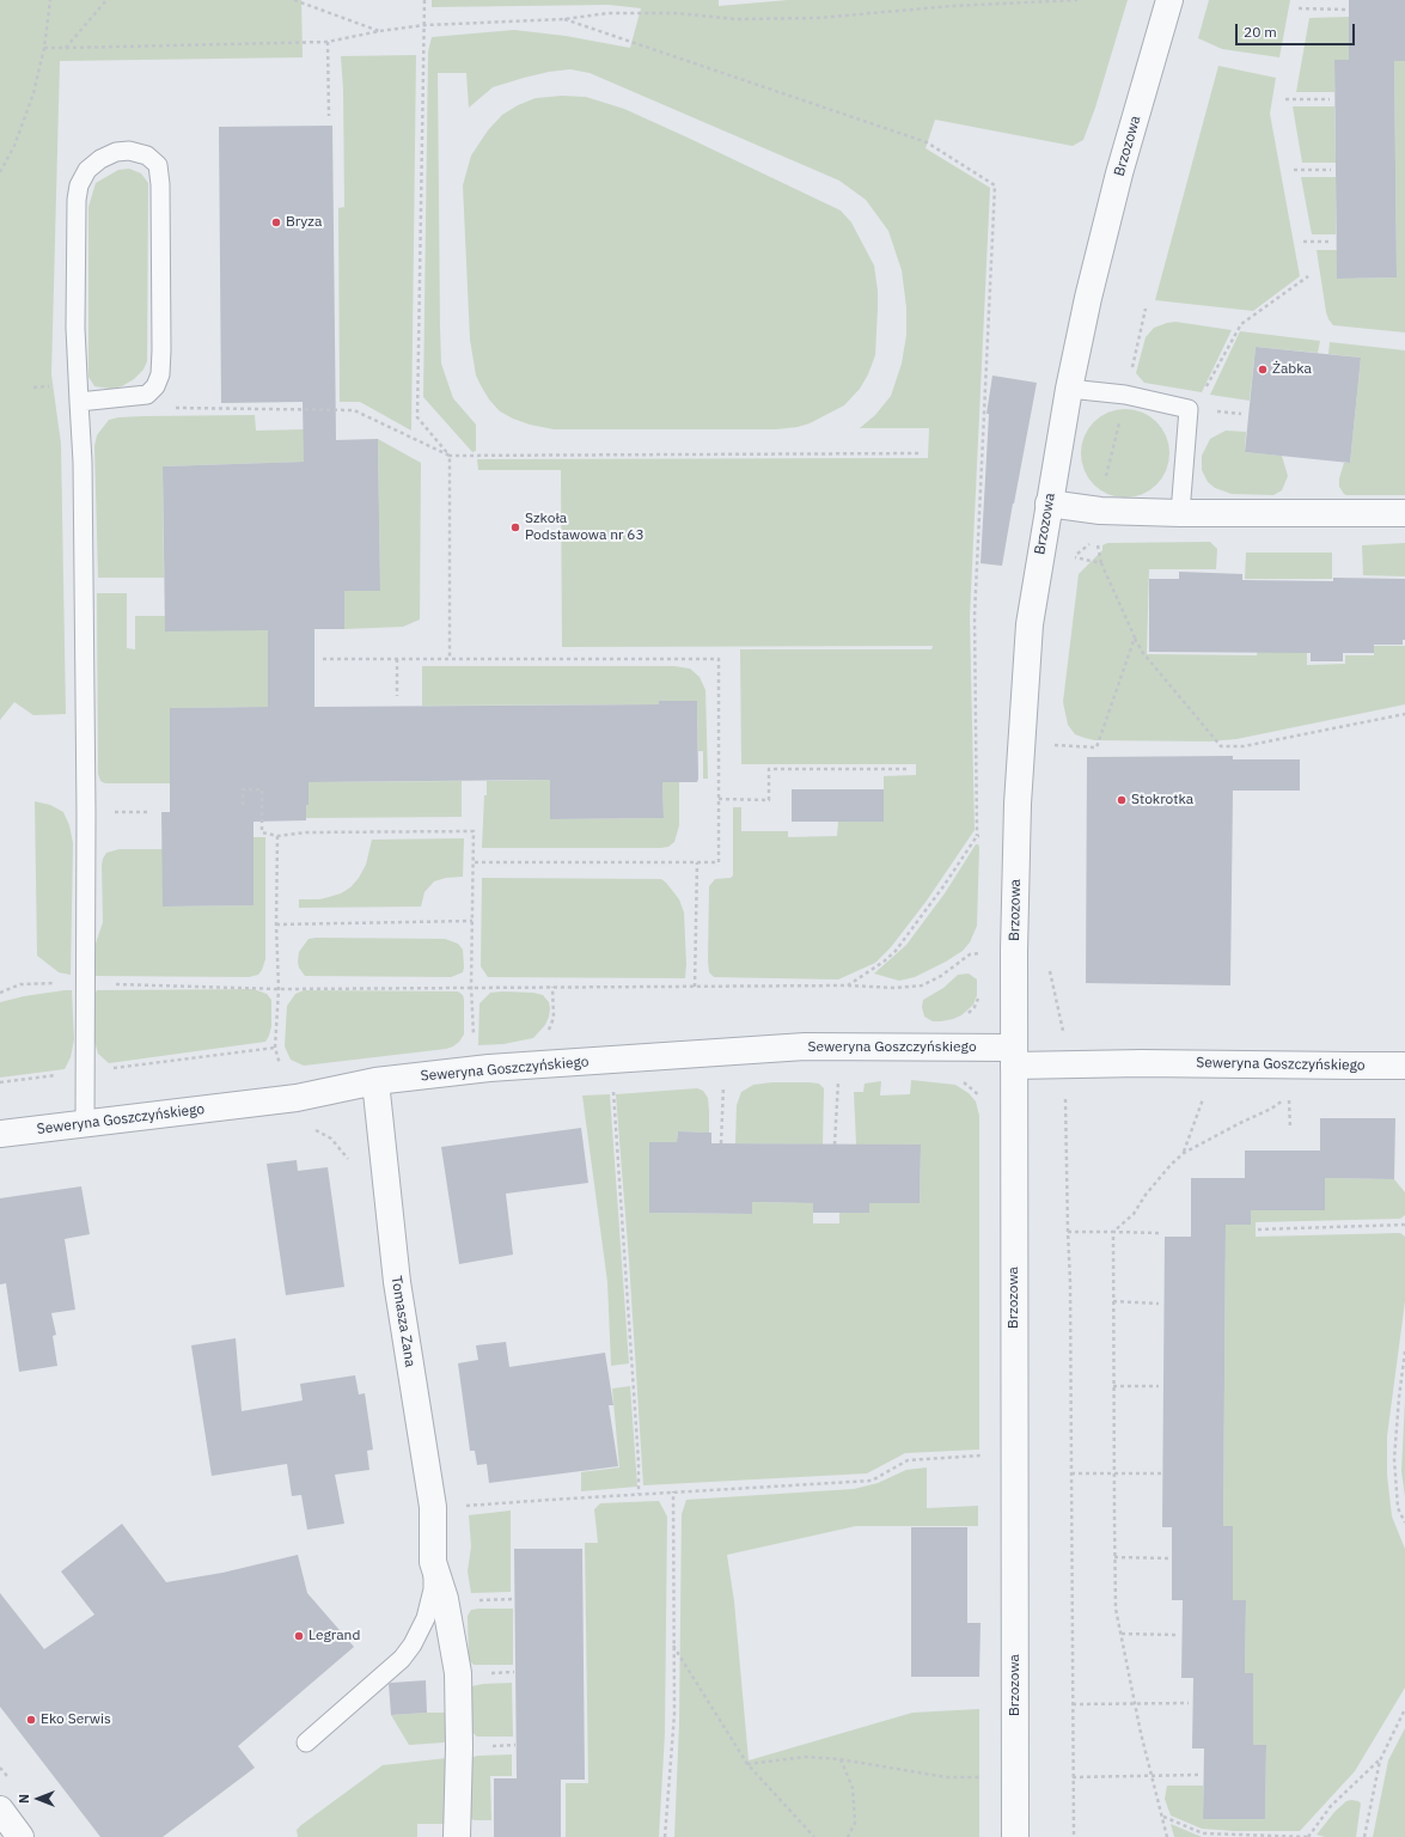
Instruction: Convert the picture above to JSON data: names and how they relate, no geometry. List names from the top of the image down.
{
  "streets": {
    "street": ["Brzozowa", "Seweryna Goszczyńskiego", "Tomasza Zana"]
  },
  "crossings": [
    ["Brzozowa", "Seweryna Goszczyńskiego"],
    ["Seweryna Goszczyńskiego", "Tomasza Zana"]
  ],
  "places": [
    "Bryza",
    "Żabka",
    "Szkoła Podstawowa nr 63",
    "Stokrotka",
    "Legrand",
    "Eko Serwis"
  ],
  "scale_bar": "20 m",
  "north": "left"
}
